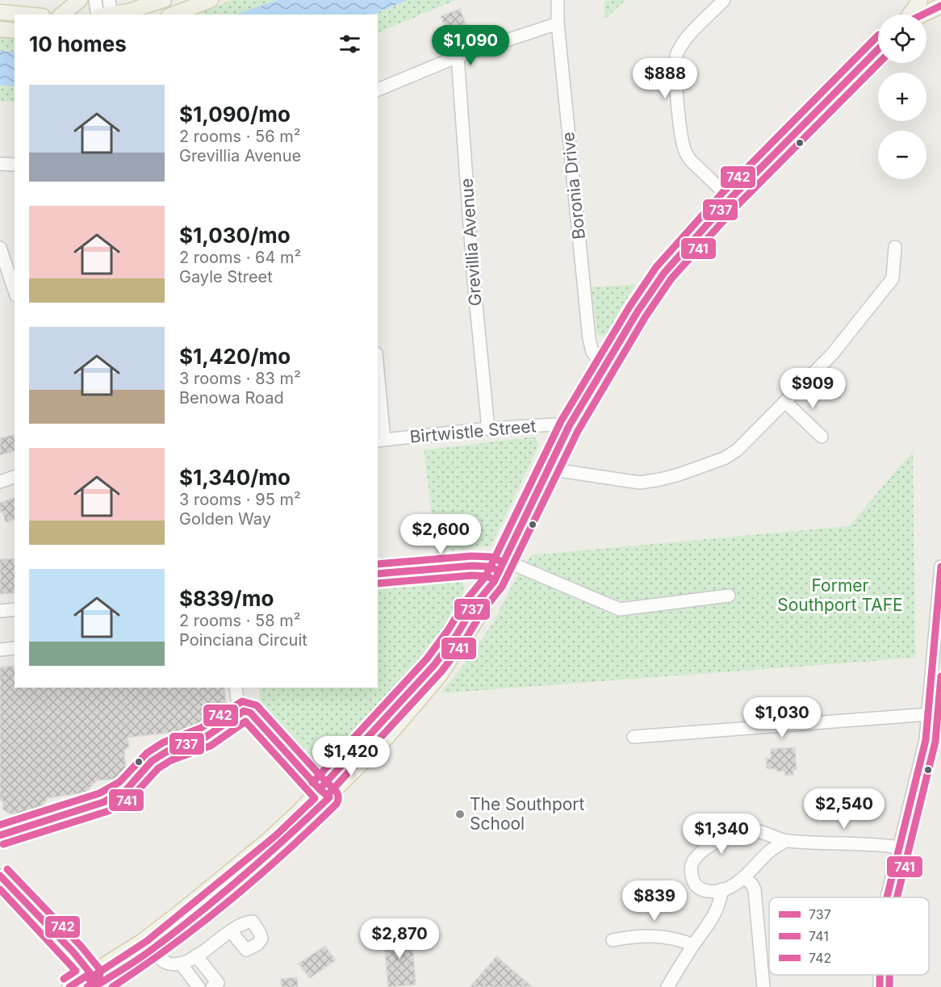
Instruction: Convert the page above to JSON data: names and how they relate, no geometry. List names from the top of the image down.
{
  "streets": {
    "street": ["Boronia Drive", "Grevillia Avenue", "Birtwistle Street"]
  },
  "crossings": [
    ["Grevillia Avenue", "Birtwistle Street"]
  ],
  "parks": ["Former Southport TAFE"],
  "places": ["The Southport School"],
  "lines": ["transit line 737", "transit line 742", "transit line 741"],
  "legend": ["737", "741", "742"],
  "page": {
    "map_buttons": ["+", "−"],
    "heading": "10 homes",
    "price": [
      "$1,090",
      "$888",
      "$909",
      "$2,600",
      "$1,030",
      "$1,420",
      "$2,540",
      "$1,340",
      "$839",
      "$2,870"
    ],
    "list": [
      {
        "name": "$1,090/mo",
        "note": "2 rooms · 56 m² · Grevillia Avenue"
      },
      {
        "name": "$1,030/mo",
        "note": "2 rooms · 64 m² · Gayle Street"
      },
      {
        "name": "$1,420/mo",
        "note": "3 rooms · 83 m² · Benowa Road"
      },
      {
        "name": "$1,340/mo",
        "note": "3 rooms · 95 m² · Golden Way"
      },
      {
        "name": "$839/mo",
        "note": "2 rooms · 58 m² · Poinciana Circuit"
      }
    ]
  }
}
